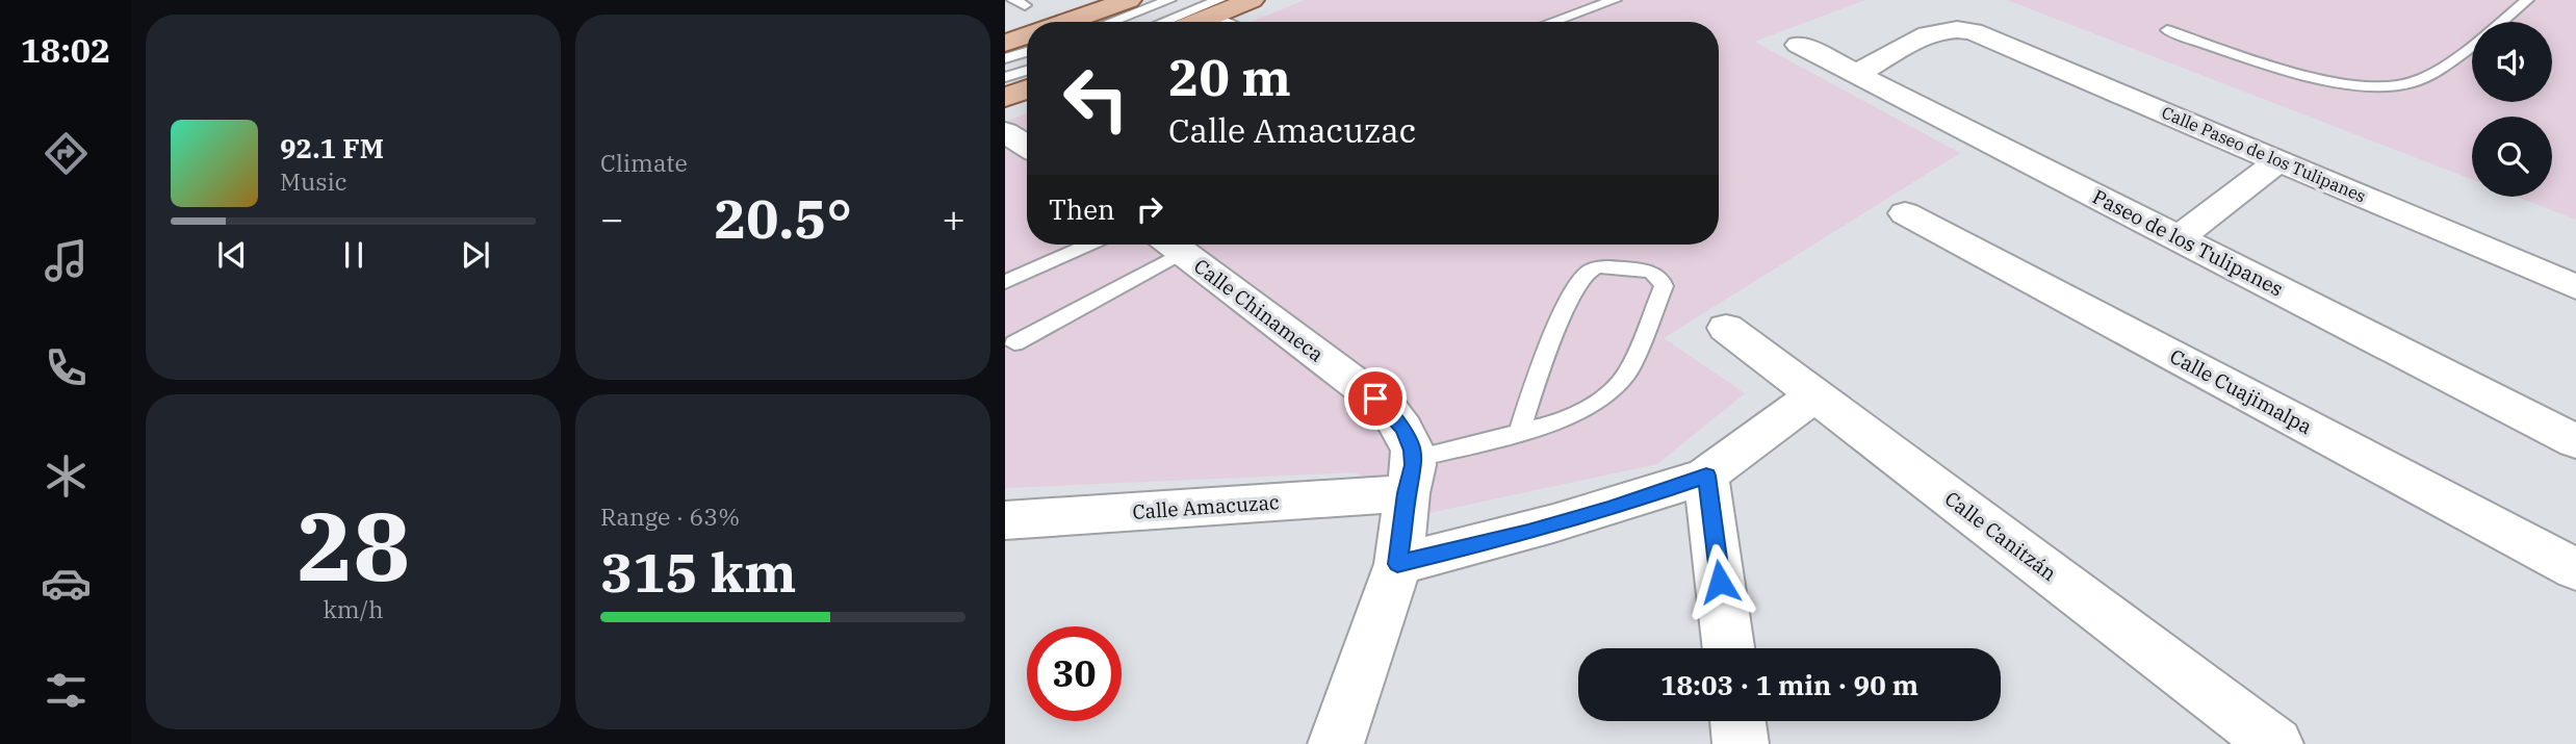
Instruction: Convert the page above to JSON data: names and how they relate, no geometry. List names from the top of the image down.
{
  "streets": {
    "street": [
      "Calle Paseo de los Tulipanes",
      "Paseo de los Tulipanes",
      "Calle Chinameca",
      "Calle Cuajimalpa",
      "Calle Amacuzac",
      "Calle Canitzán"
    ]
  },
  "crossings": [
    ["Calle Paseo de los Tulipanes", "Paseo de los Tulipanes"],
    ["Calle Chinameca", "Calle Amacuzac"]
  ],
  "page": {
    "tabs": "18:02",
    "tile": [
      "Climate",
      ["28", "km/h"],
      ["Range · 63%", "315 km"]
    ],
    "turn": ["20 m", "Calle Amacuzac"],
    "song": ["92.1 FM", "Music"],
    "then": "Then",
    "heat": ["−", "20.5°", "+"],
    "limit": "30",
    "trip": "18:03 · 1 min · 90 m"
  }
}
